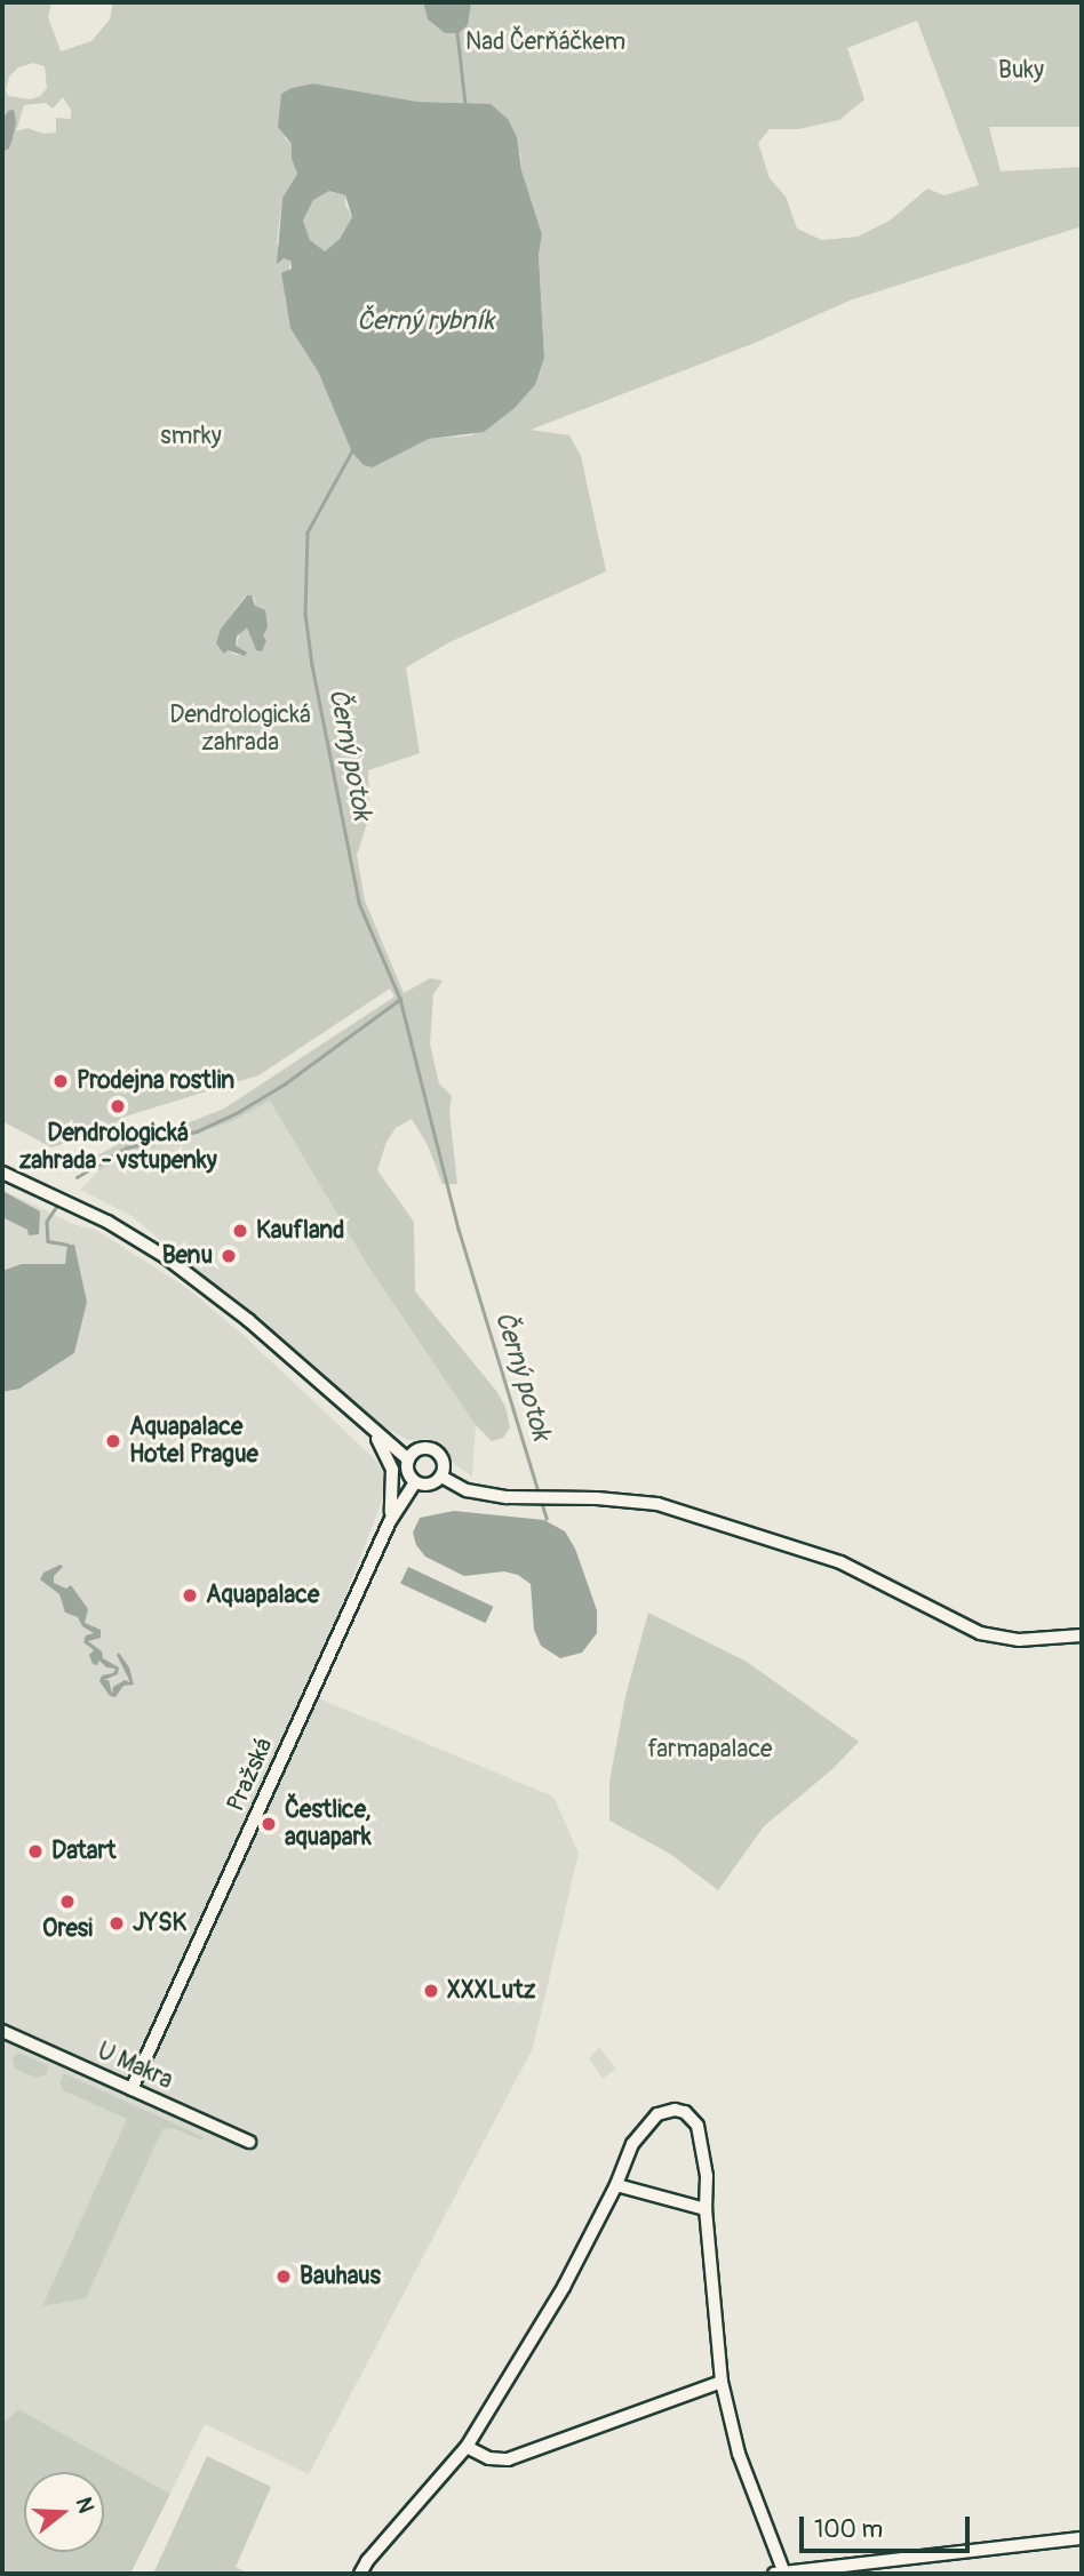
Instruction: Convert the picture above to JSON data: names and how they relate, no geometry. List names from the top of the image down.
{
  "streets": {
    "street": ["Pražská", "U Makra"]
  },
  "crossings": [
    ["Pražská", "U Makra"]
  ],
  "water": ["Černý rybník", "Černý potok"],
  "parks": [
    "Nad Čerňáčkem",
    "Buky",
    "smrky",
    "Dendrologická zahrada",
    "farmapalace"
  ],
  "places": [
    "Prodejna rostlin",
    "Dendrologická zahrada - vstupenky",
    "Kaufland",
    "Benu",
    "Aquapalace Hotel Prague",
    "Aquapalace",
    "Čestlice, aquapark",
    "Datart",
    "Oresi",
    "JYSK",
    "XXXLutz",
    "Bauhaus"
  ],
  "scale_bar": "100 m",
  "north": "right"
}
